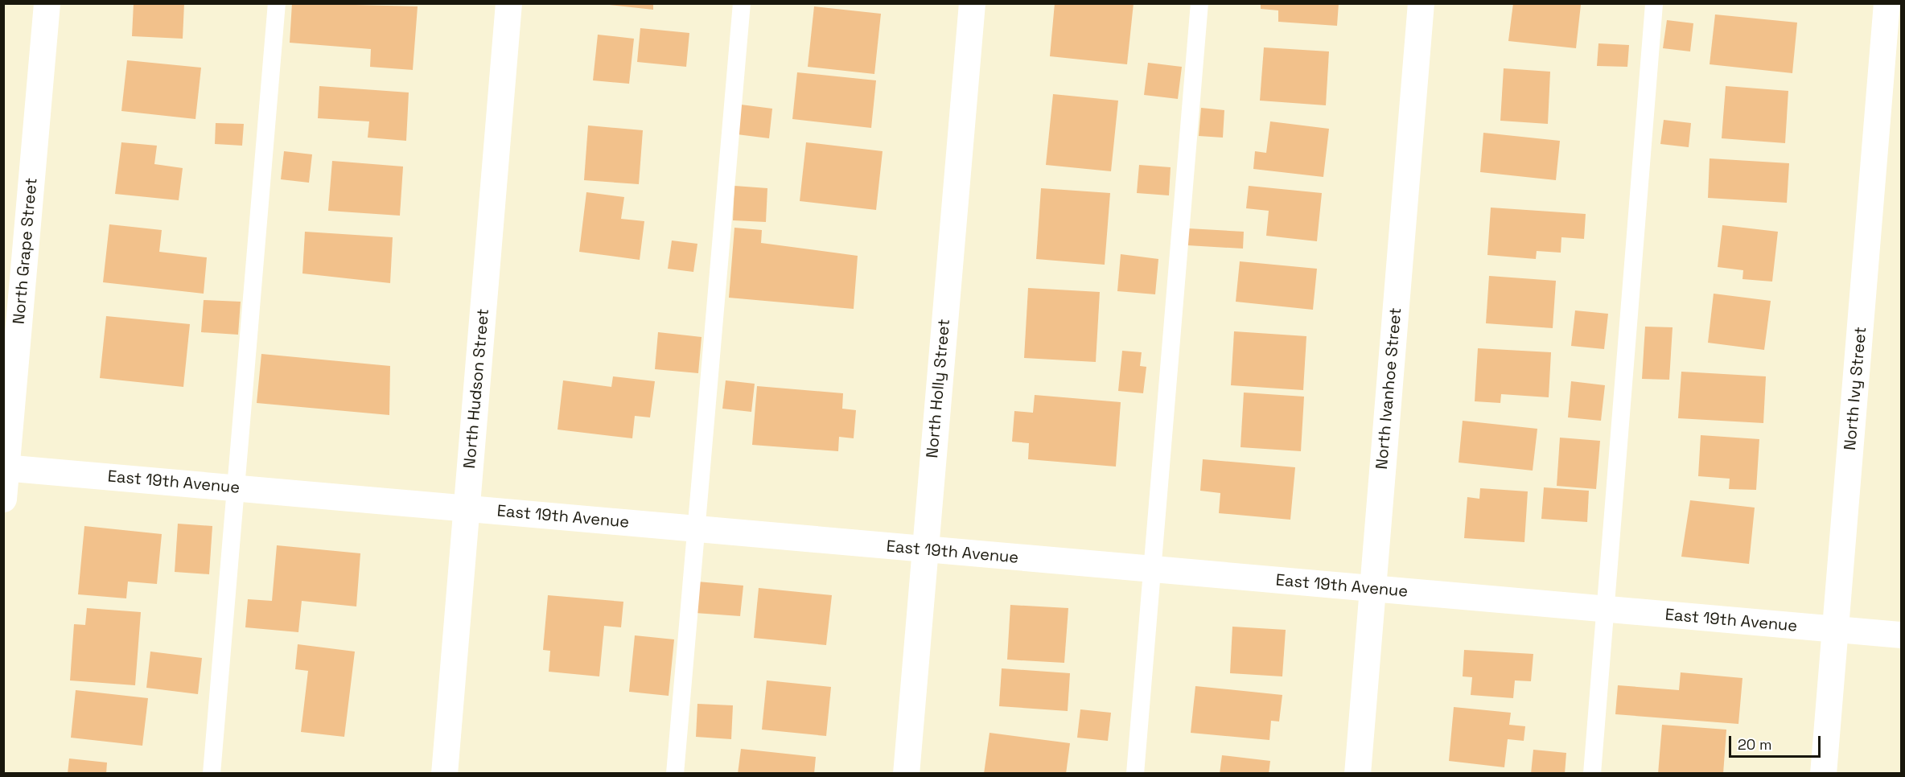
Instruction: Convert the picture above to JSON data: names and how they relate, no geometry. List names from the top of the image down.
{
  "streets": {
    "street": [
      "North Grape Street",
      "North Hudson Street",
      "North Holly Street",
      "North Ivanhoe Street",
      "North Ivy Street",
      "East 19th Avenue"
    ]
  },
  "crossings": [
    ["North Grape Street", "East 19th Avenue"],
    ["North Hudson Street", "East 19th Avenue"],
    ["North Holly Street", "East 19th Avenue"],
    ["North Ivanhoe Street", "East 19th Avenue"],
    ["North Ivy Street", "East 19th Avenue"]
  ],
  "scale_bar": "20 m"
}
